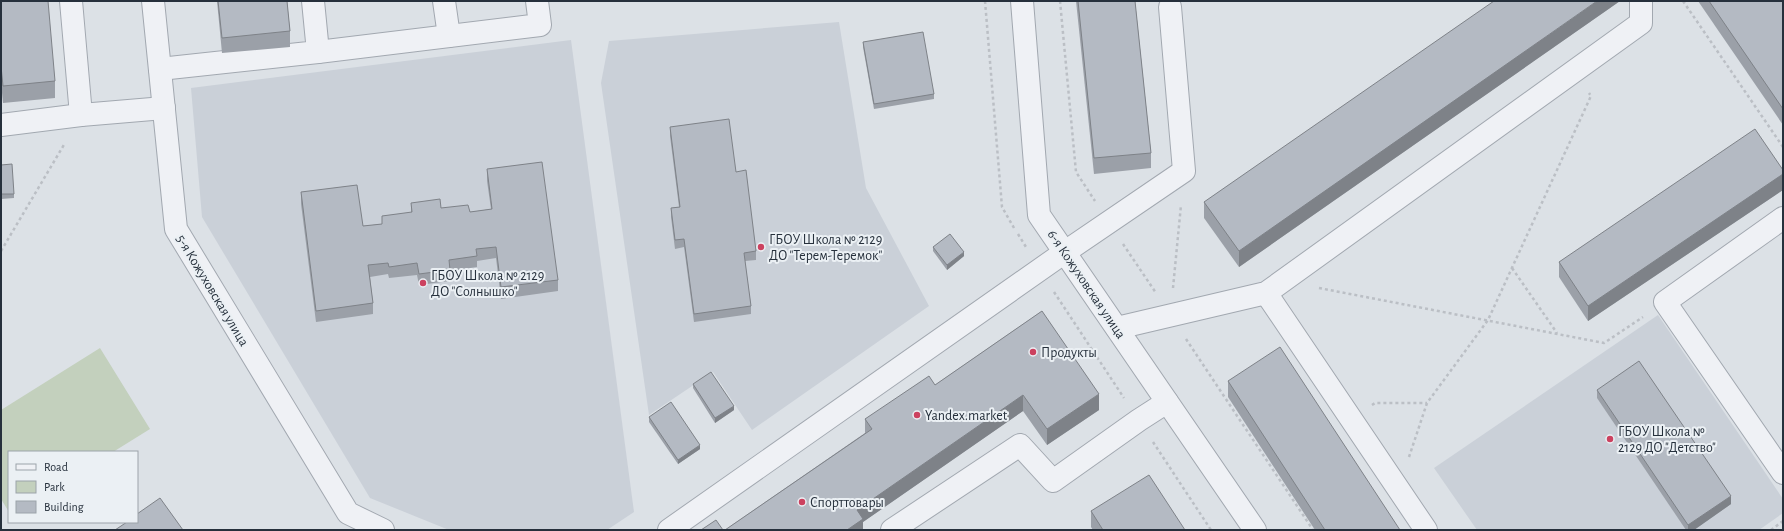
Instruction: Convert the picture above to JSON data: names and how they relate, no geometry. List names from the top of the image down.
{
  "streets": {
    "street": ["6-я Кожуховская улица", "5-я Кожуховская улица"]
  },
  "places": [
    "ГБОУ Школа № 2129 ДО \"Терем-Теремок\"",
    "ГБОУ Школа № 2129 ДО \"Солнышко\"",
    "Продукты",
    "Yandex.market",
    "ГБОУ Школа № 2129 ДО \"Детство\"",
    "Спорттовары"
  ],
  "legend": ["Road", "Park", "Building"]
}
